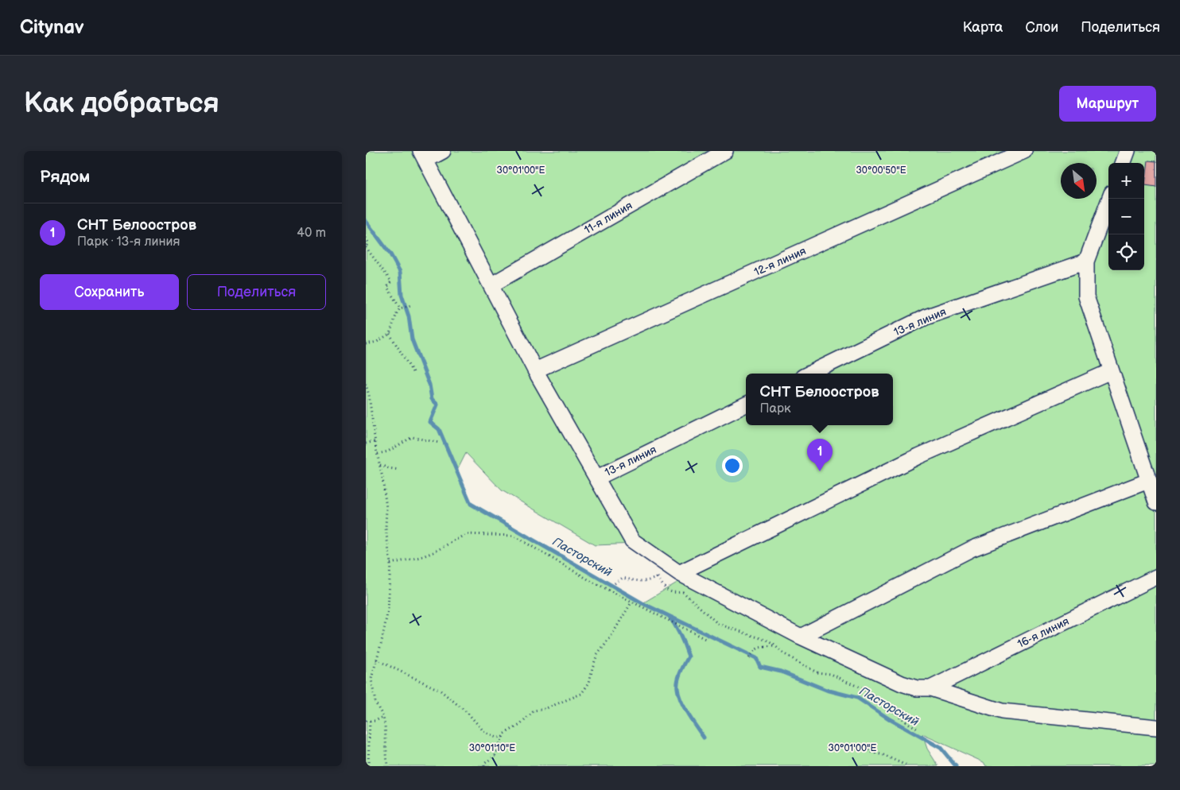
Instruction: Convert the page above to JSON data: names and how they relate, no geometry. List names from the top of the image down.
{
  "streets": {
    "street": [
      "11-я линия",
      "12-я линия",
      "13-я линия",
      "16-я линия"
    ]
  },
  "water": ["Пасторский"],
  "north": "bottom right",
  "page": {
    "header": "Citynav",
    "nav": ["Карта", "Слои", "Поделиться"],
    "buttons": [
      "Маршрут",
      ["Сохранить", "Поделиться"]
    ],
    "title": "Как добраться",
    "heading": "Рядом",
    "map_buttons": ["+", "−"],
    "list": [
      {
        "mark": "1",
        "name": "СНТ Белоостров",
        "note": "Парк · 13-я линия",
        "value": "40 m"
      }
    ],
    "popup": ["СНТ Белоостров", "Парк"],
    "pins": "1"
  },
  "coordinates": ["30°01'00\"E", "30°00'50\"E", "30°01'10\"E"]
}
